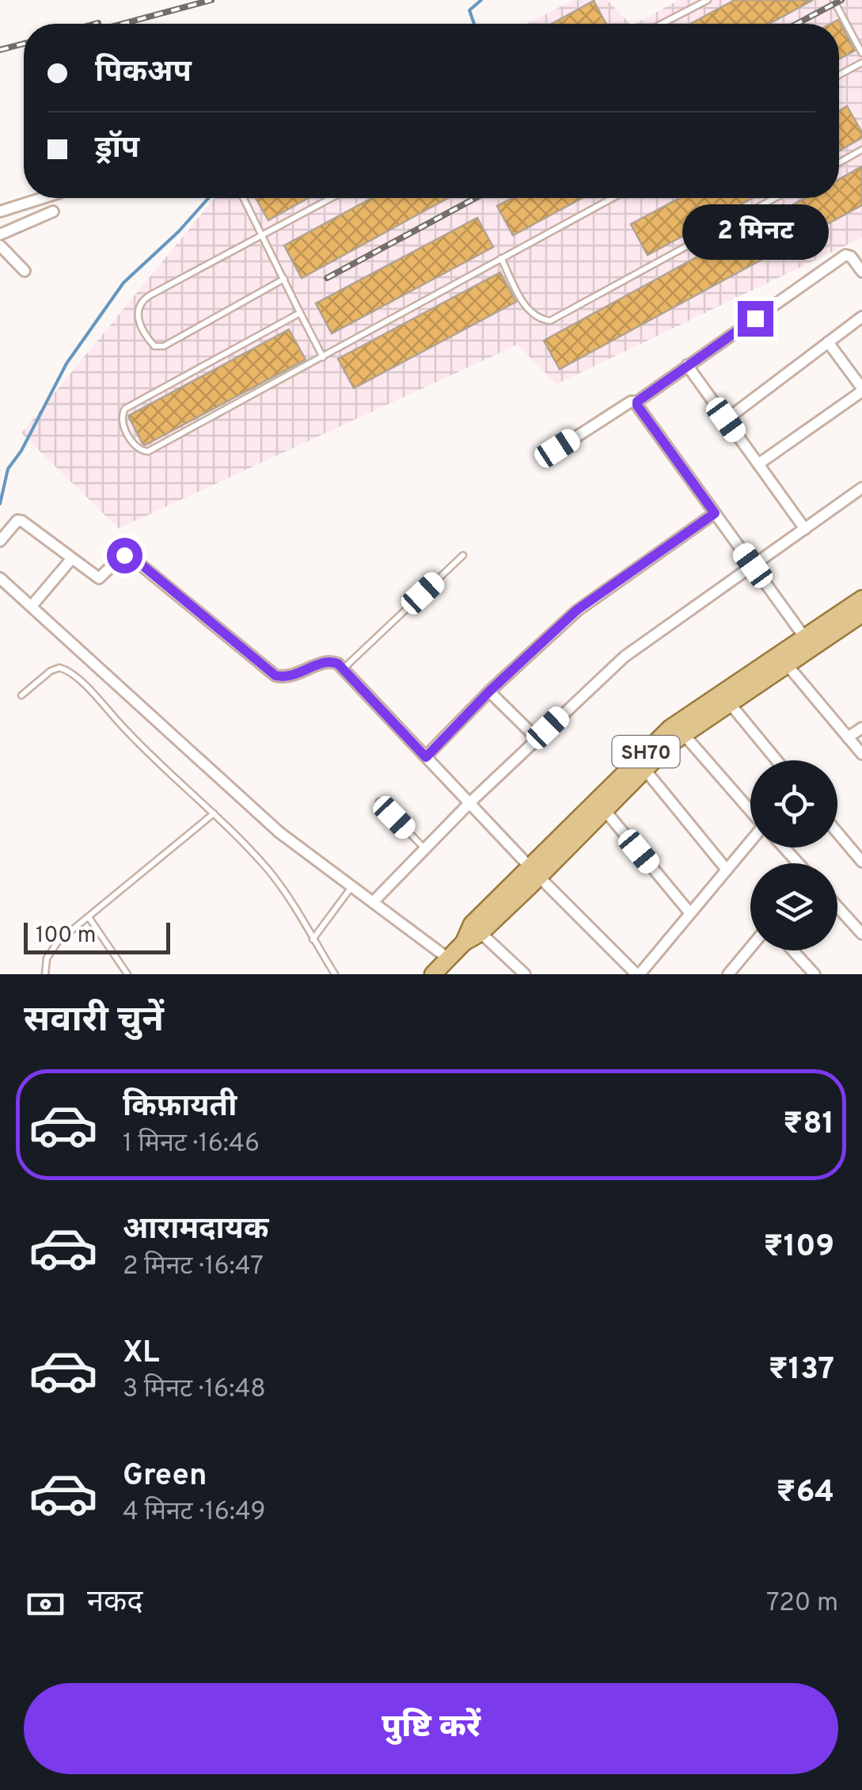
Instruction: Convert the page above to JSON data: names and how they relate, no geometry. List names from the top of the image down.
{
  "streets": {
    "main road": ["SH70"]
  },
  "scale_bar": "100 m",
  "page": {
    "banner": ["पिकअप", "ड्रॉप"],
    "bubble": "2 मिनट",
    "scale": "100 m",
    "heading": "सवारी चुनें",
    "list": [
      {
        "name": "किफ़ायती",
        "note": "1 मिनट · 16:46",
        "value": "₹81"
      },
      {
        "name": "आरामदायक",
        "note": "2 मिनट · 16:47",
        "value": "₹109"
      },
      {
        "name": "XL",
        "note": "3 मिनट · 16:48",
        "value": "₹137"
      },
      {
        "name": "Green",
        "note": "4 मिनट · 16:49",
        "value": "₹64"
      }
    ],
    "pay": ["नकद", "720 m"],
    "buttons": "पुष्टि करें"
  }
}
